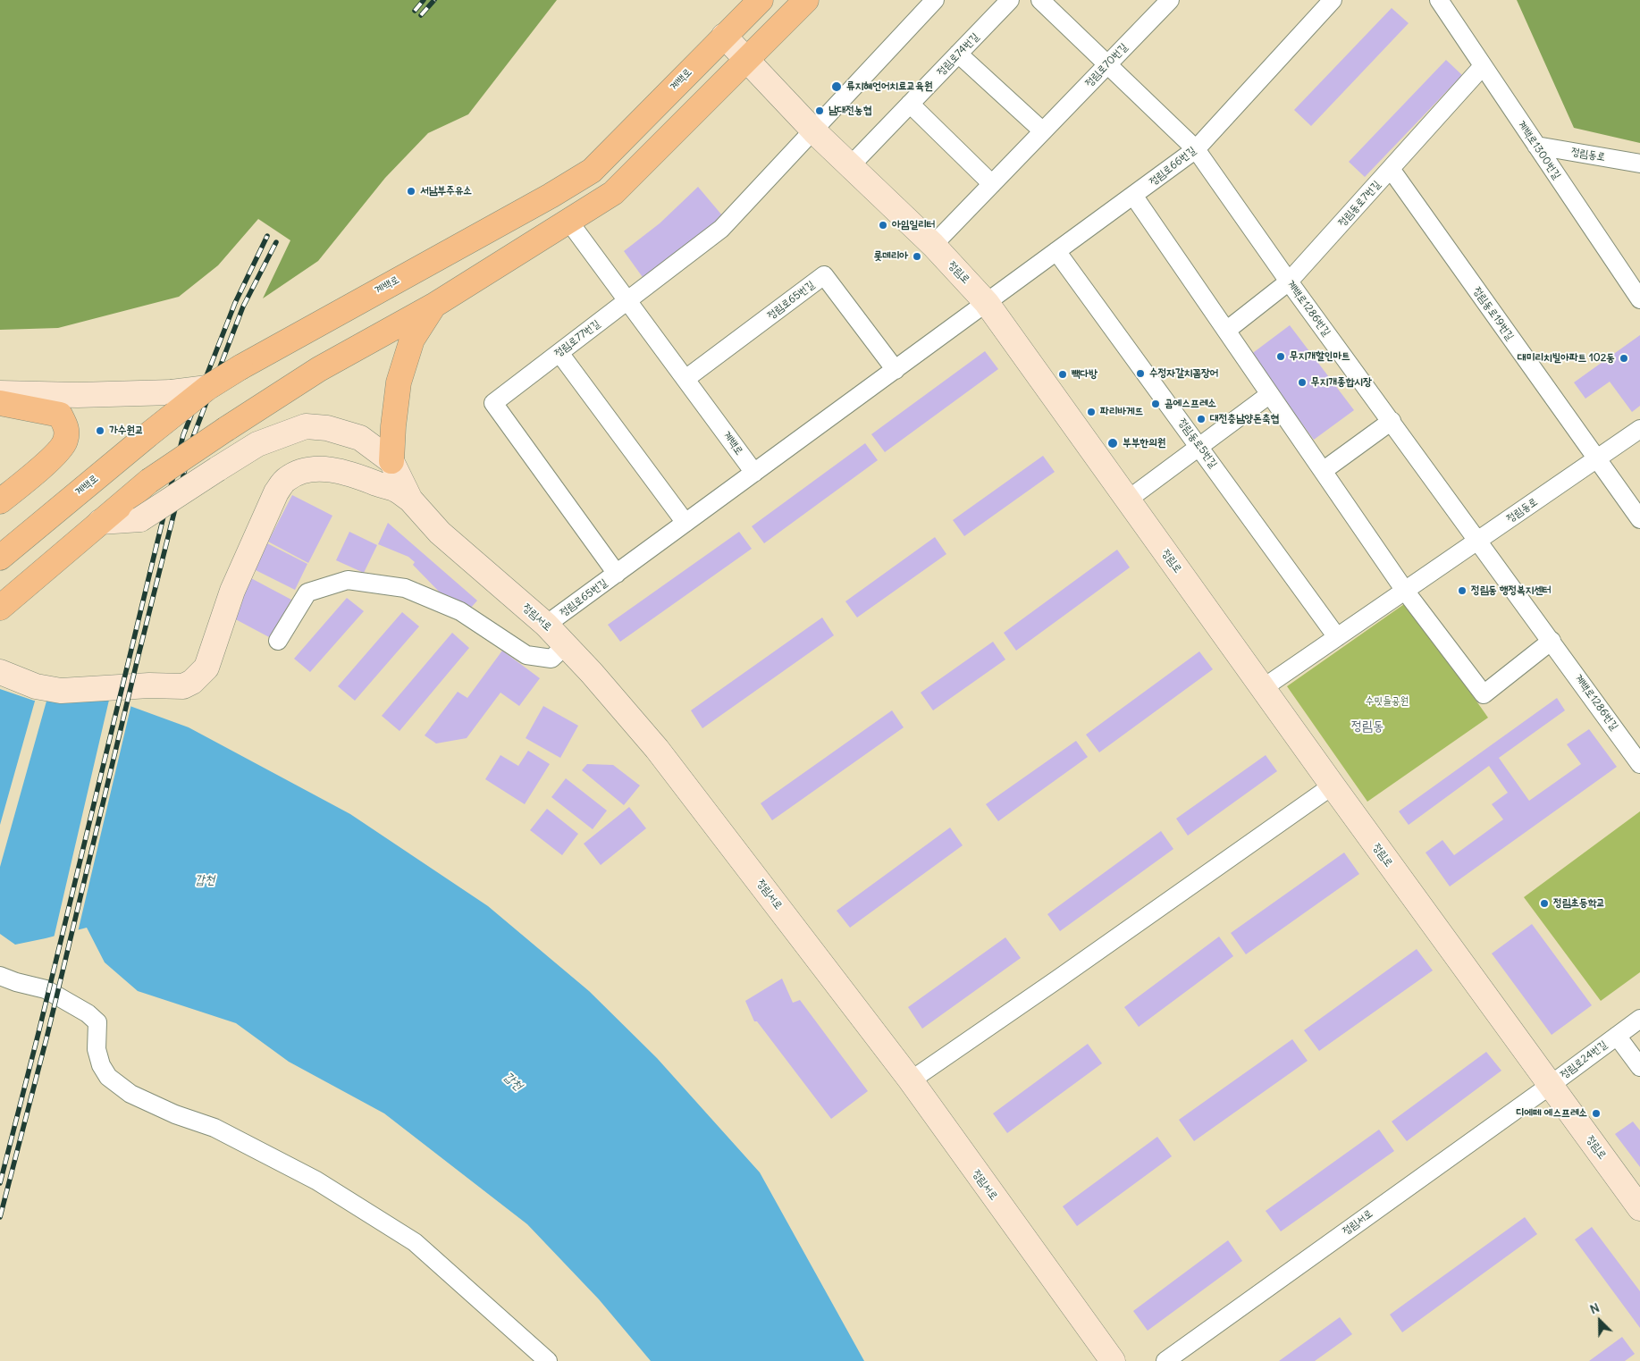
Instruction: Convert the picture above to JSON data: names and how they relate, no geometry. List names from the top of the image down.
{
  "streets": {
    "main road": ["계백로", "정림로", "정림서로"],
    "street": [
      "정림로74번길",
      "정림로70번길",
      "계백로1300번길",
      "정림동로",
      "정림로66번길",
      "정림동로7번길",
      "정림로65번길",
      "계백로1286번길",
      "정림동로19번길",
      "정림로77번길",
      "정림동로5번길",
      "정림로24번길"
    ]
  },
  "crossings": [
    ["정림로74번길", "정림로"],
    ["정림로70번길", "정림로"],
    ["정림로70번길", "계백로1286번길"],
    ["계백로", "정림로"],
    ["계백로", "정림로65번길"],
    ["계백로", "정림로77번길"],
    ["계백로1300번길", "정림동로"],
    ["계백로1300번길", "정림동로7번길"],
    ["정림동로", "정림로"],
    ["정림동로", "계백로1286번길"],
    ["정림동로", "정림동로19번길"],
    ["정림동로", "정림동로5번길"],
    ["정림로66번길", "정림로"],
    ["정림로66번길", "정림로65번길"],
    ["정림로66번길", "계백로1286번길"],
    ["정림로66번길", "정림동로5번길"],
    ["정림동로7번길", "계백로1286번길"],
    ["정림동로7번길", "정림동로19번길"],
    ["정림로", "정림로65번길"],
    ["정림로", "정림로77번길"],
    ["정림로", "정림서로"],
    ["정림로", "정림로24번길"],
    ["정림로65번길", "정림로77번길"],
    ["정림로65번길", "정림서로"],
    ["정림서로", "정림로24번길"]
  ],
  "districts": ["정림동"],
  "water": ["갑천"],
  "parks": ["수밋들공원"],
  "places": [
    "류지혜언어치료교육원",
    "남대전농협",
    "서남부주유소",
    "아임일리터",
    "롯데리아",
    "무지개할인마트",
    "대미리치빌아파트 102동",
    "수정자갈치꼼장어",
    "빽다방",
    "무지개종합시장",
    "곰에스프레소",
    "파리바게뜨",
    "대전충남양돈축협",
    "가수원교",
    "부부한의원",
    "정림동 행정복지센터",
    "정림초등학교",
    "디에떼 에스프레소"
  ],
  "north": "top left"
}
